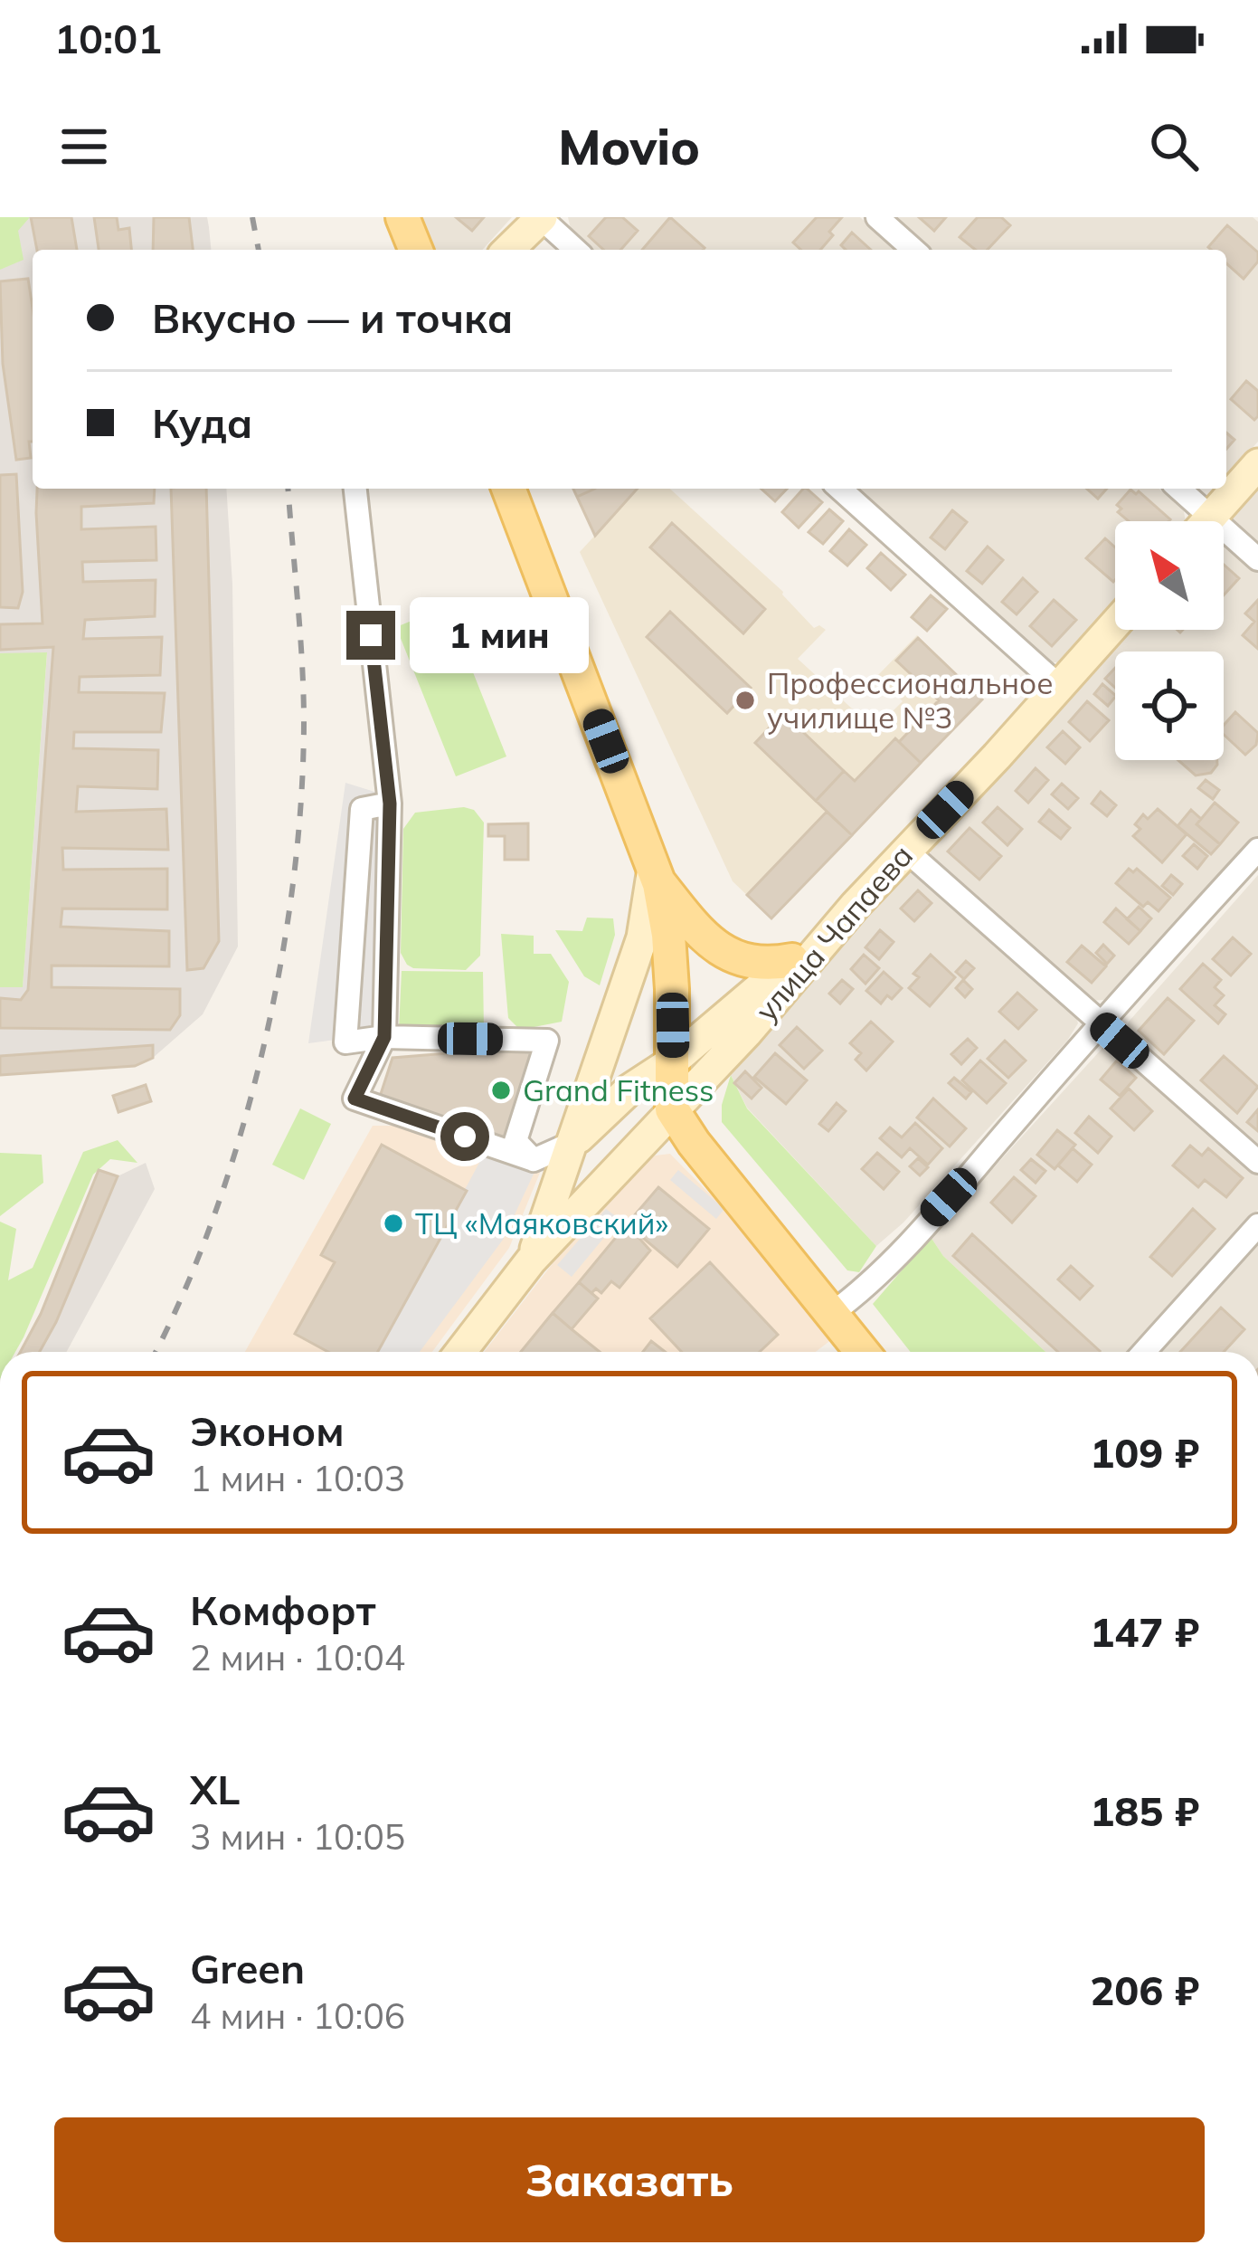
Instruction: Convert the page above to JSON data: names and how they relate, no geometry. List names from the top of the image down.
{
  "streets": {
    "main road": ["улица Чапаева"]
  },
  "places": ["Профессиональное училище №3", "Grand Fitness", "ТЦ «Маяковский»"],
  "north": "top left",
  "page": {
    "status": "10:01",
    "header": "Movio",
    "banner": ["Вкусно — и точка", "Куда"],
    "bubble": "1 мин",
    "list": [
      {
        "name": "Эконом",
        "note": "1 мин · 10:03",
        "value": "109 ₽"
      },
      {
        "name": "Комфорт",
        "note": "2 мин · 10:04",
        "value": "147 ₽"
      },
      {
        "name": "XL",
        "note": "3 мин · 10:05",
        "value": "185 ₽"
      },
      {
        "name": "Green",
        "note": "4 мин · 10:06",
        "value": "206 ₽"
      }
    ],
    "buttons": "Заказать"
  }
}
